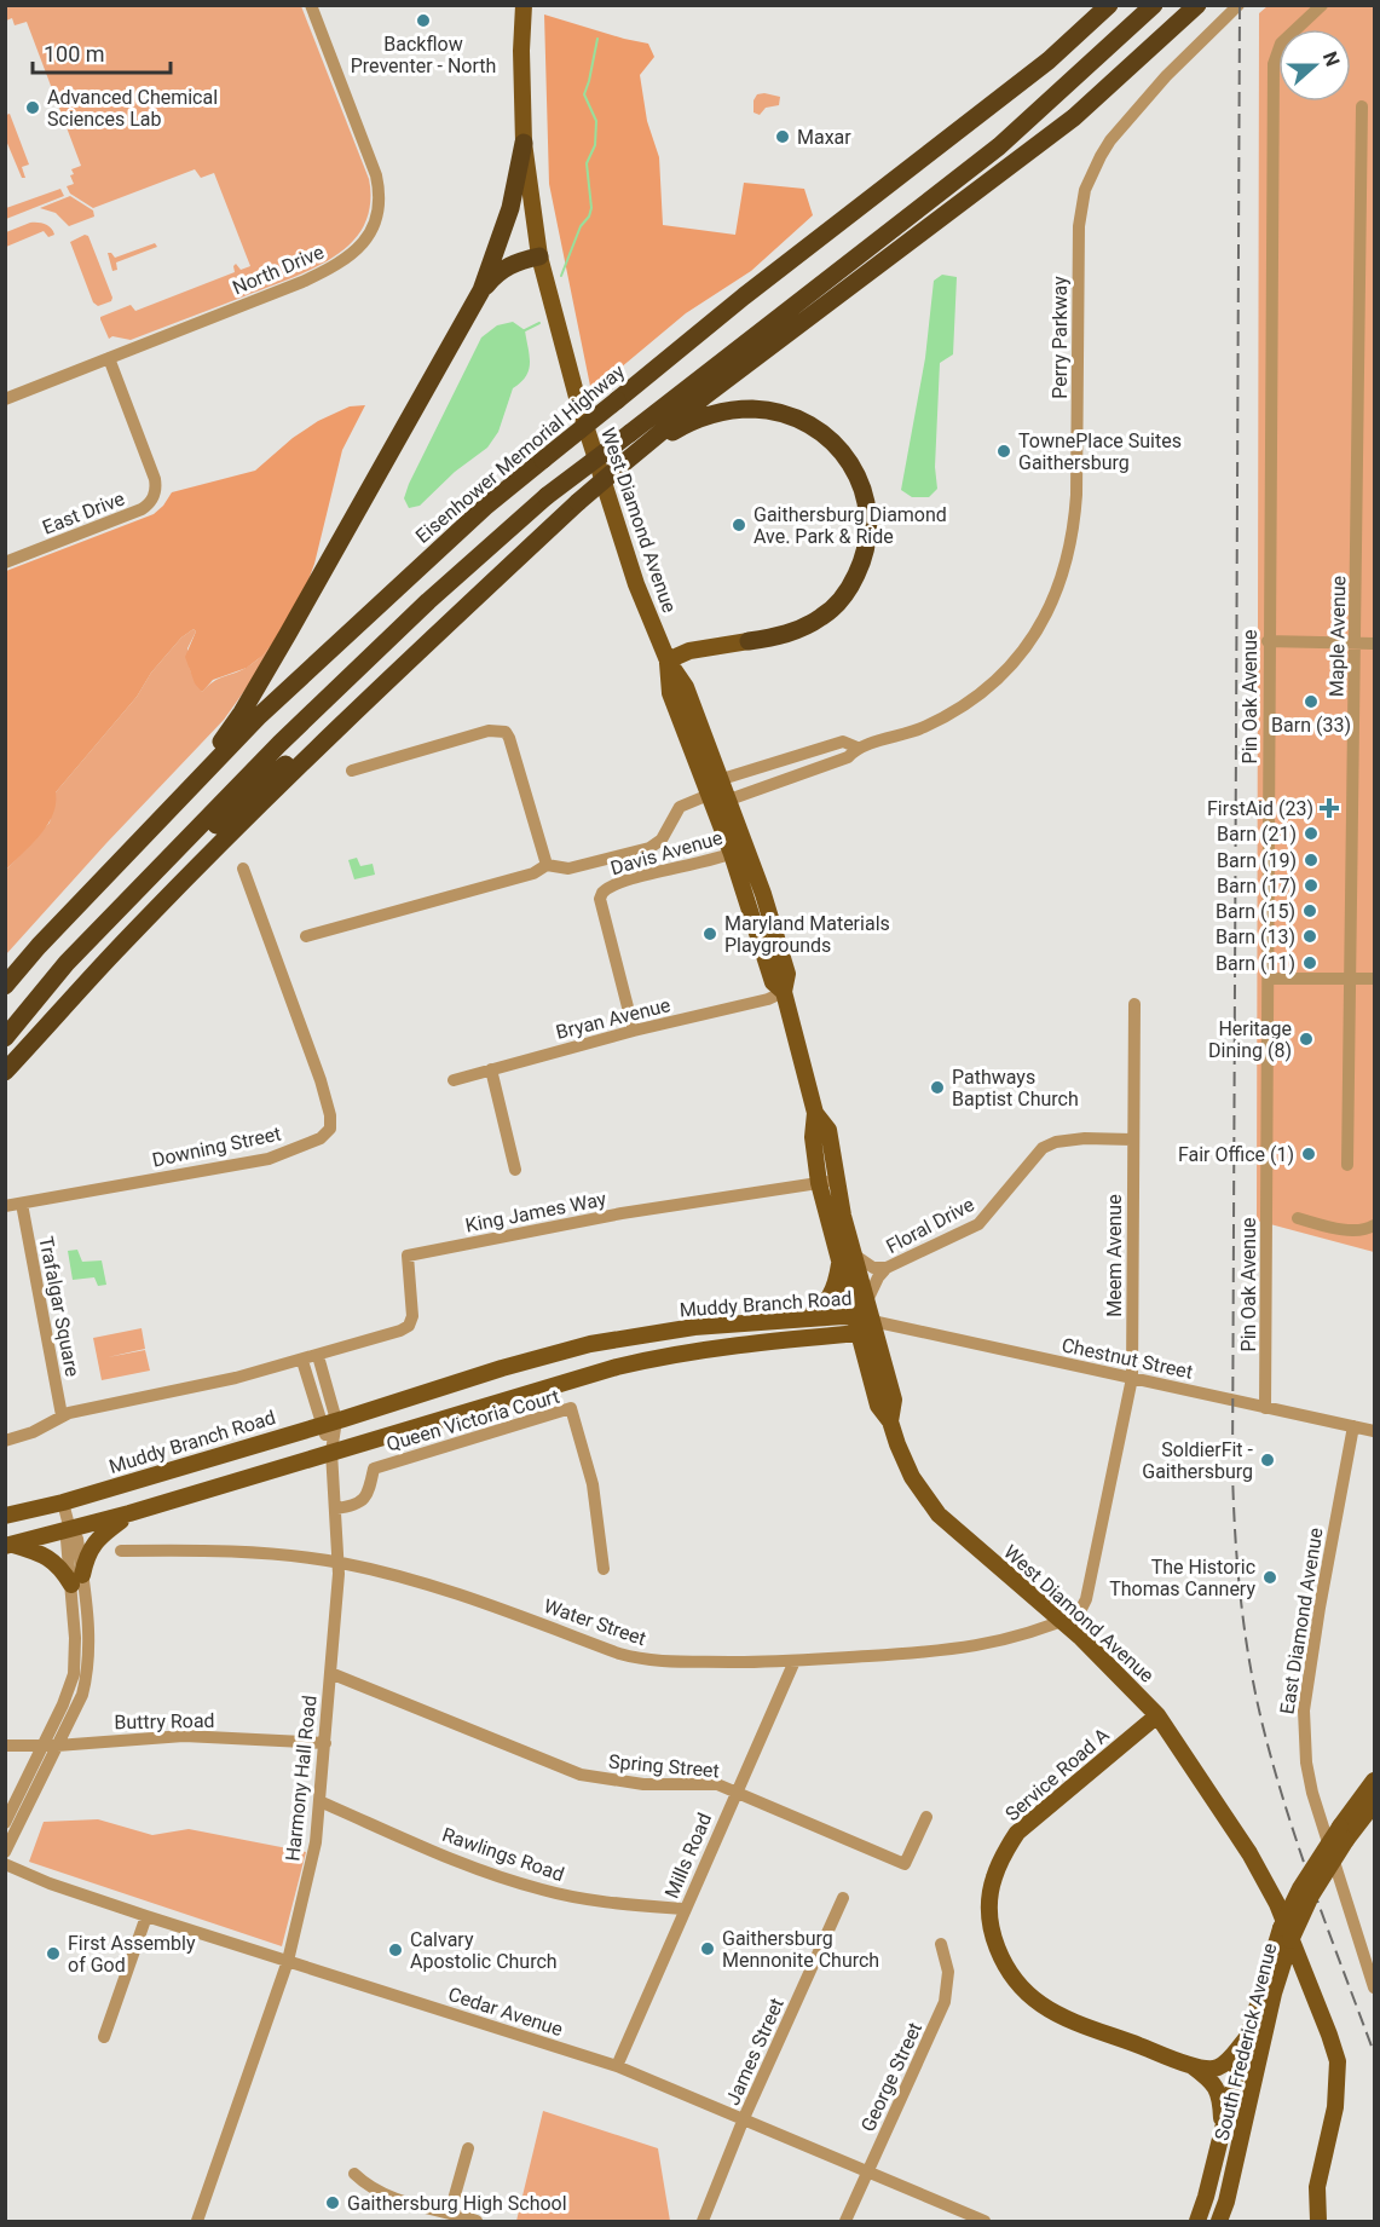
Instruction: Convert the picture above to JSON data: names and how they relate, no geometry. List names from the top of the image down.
{
  "streets": {
    "highway": ["Eisenhower Memorial Highway"],
    "main road": [
      "West Diamond Avenue",
      "Muddy Branch Road",
      "Service Road A",
      "South Frederick Avenue"
    ],
    "street": [
      "North Drive",
      "Perry Parkway",
      "East Drive",
      "Maple Avenue",
      "Pin Oak Avenue",
      "Davis Avenue",
      "Bryan Avenue",
      "Downing Street",
      "King James Way",
      "Floral Drive",
      "Meem Avenue",
      "Trafalgar Square",
      "Chestnut Street",
      "Queen Victoria Court",
      "East Diamond Avenue",
      "Water Street",
      "Buttry Road",
      "Spring Street",
      "Harmony Hall Road",
      "Rawlings Road",
      "Mills Road",
      "Cedar Avenue",
      "James Street",
      "George Street"
    ]
  },
  "crossings": [
    ["North Drive", "East Drive"],
    ["Perry Parkway", "West Diamond Avenue"],
    ["West Diamond Avenue", "Davis Avenue"],
    ["West Diamond Avenue", "Bryan Avenue"],
    ["West Diamond Avenue", "King James Way"],
    ["West Diamond Avenue", "Floral Drive"],
    ["West Diamond Avenue", "Meem Avenue"],
    ["West Diamond Avenue", "Muddy Branch Road"],
    ["West Diamond Avenue", "Chestnut Street"],
    ["West Diamond Avenue", "Water Street"],
    ["West Diamond Avenue", "Service Road A"],
    ["Pin Oak Avenue", "Chestnut Street"],
    ["Davis Avenue", "Bryan Avenue"],
    ["Downing Street", "Trafalgar Square"],
    ["King James Way", "Trafalgar Square"],
    ["Floral Drive", "Meem Avenue"],
    ["Meem Avenue", "Chestnut Street"],
    ["Meem Avenue", "Water Street"],
    ["Muddy Branch Road", "Chestnut Street"],
    ["Muddy Branch Road", "Harmony Hall Road"],
    ["Chestnut Street", "East Diamond Avenue"],
    ["Queen Victoria Court", "Harmony Hall Road"],
    ["Water Street", "Harmony Hall Road"],
    ["Water Street", "Mills Road"],
    ["Buttry Road", "Harmony Hall Road"],
    ["Spring Street", "Harmony Hall Road"],
    ["Spring Street", "Mills Road"],
    ["Harmony Hall Road", "Rawlings Road"],
    ["Harmony Hall Road", "Cedar Avenue"],
    ["Rawlings Road", "Mills Road"],
    ["Mills Road", "Cedar Avenue"],
    ["Cedar Avenue", "James Street"],
    ["Cedar Avenue", "George Street"]
  ],
  "places": {
    "other": [
      "Backflow Preventer - North",
      "Advanced Chemical Sciences Lab",
      "Maxar",
      "TownePlace Suites Gaithersburg",
      "Gaithersburg Diamond Ave. Park & Ride",
      "Barn (33)",
      "Barn (21)",
      "Barn (19)",
      "Barn (17)",
      "Barn (15)",
      "Maryland Materials Playgrounds",
      "Barn (13)",
      "Barn (11)",
      "Heritage Dining (8)",
      "Pathways Baptist Church",
      "Fair Office (1)",
      "SoldierFit - Gaithersburg",
      "The Historic Thomas Cannery",
      "Gaithersburg Mennonite Church",
      "Calvary Apostolic Church",
      "First Assembly of God",
      "Gaithersburg High School"
    ],
    "health": ["FirstAid (23)"]
  },
  "scale_bar": "100 m",
  "north": "right"
}
